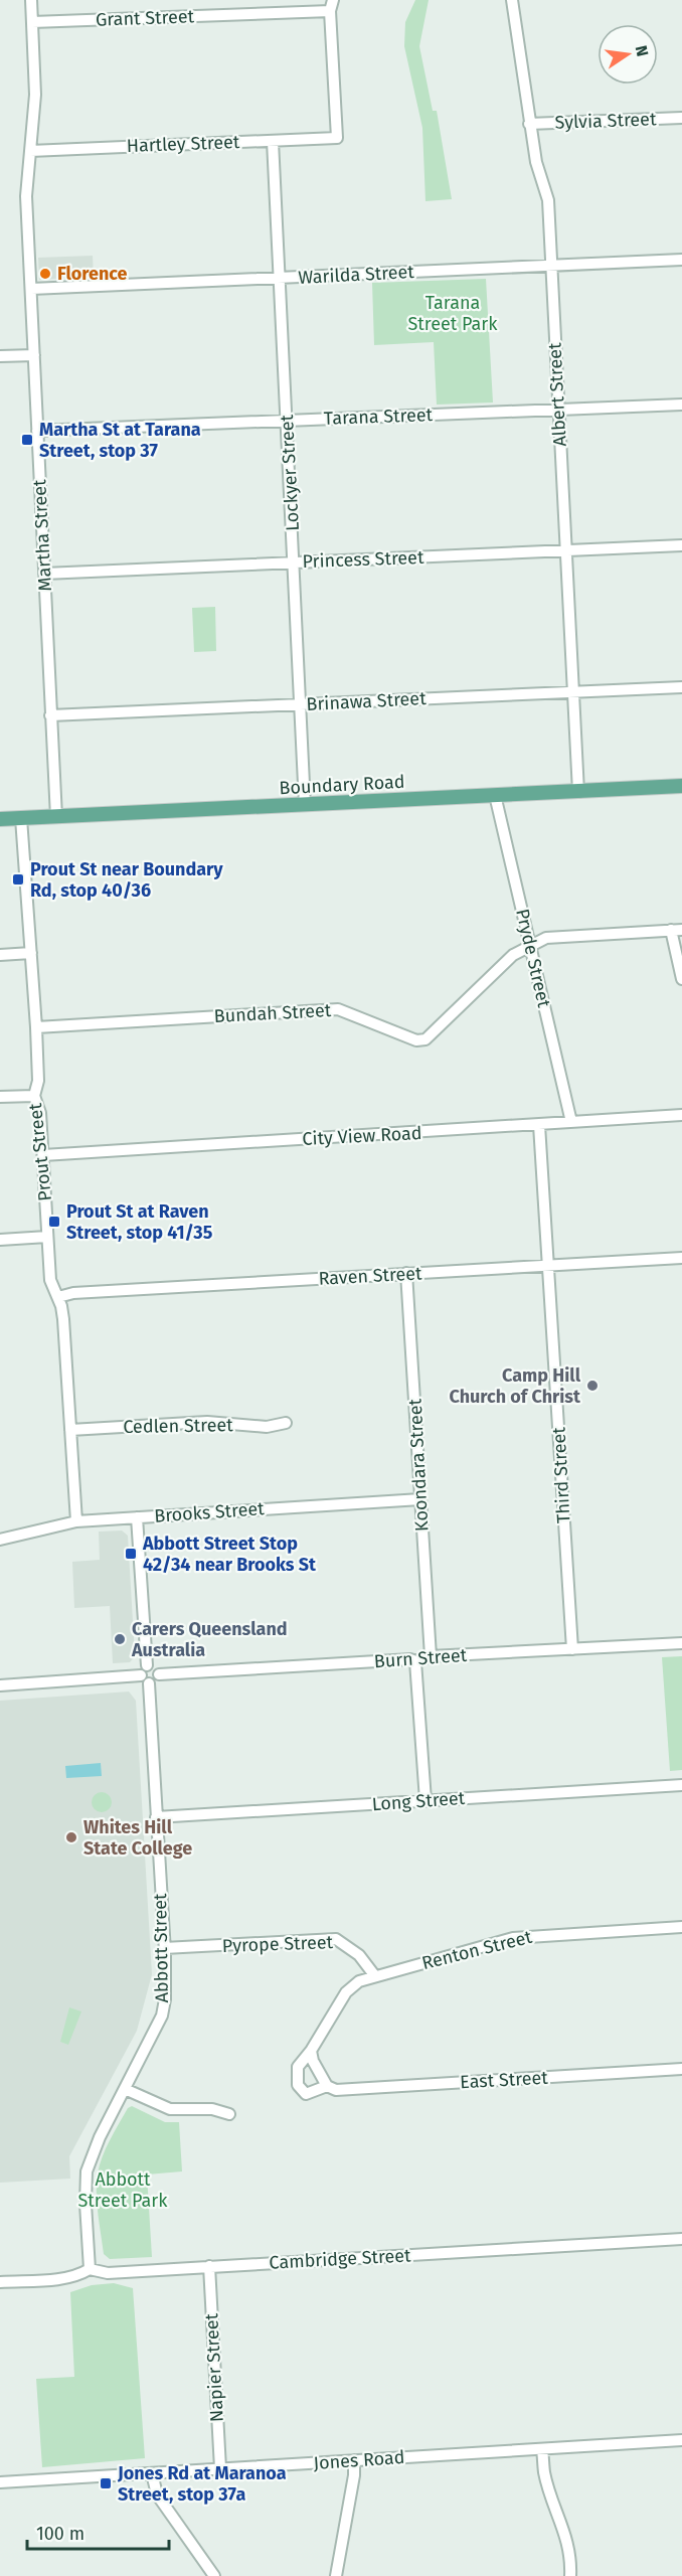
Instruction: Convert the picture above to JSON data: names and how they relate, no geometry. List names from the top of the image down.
{
  "streets": {
    "main road": ["Boundary Road"],
    "street": [
      "Grant Street",
      "Sylvia Street",
      "Hartley Street",
      "Warilda Street",
      "Albert Street",
      "Tarana Street",
      "Lockyer Street",
      "Martha Street",
      "Princess Street",
      "Brinawa Street",
      "Pryde Street",
      "Bundah Street",
      "City View Road",
      "Prout Street",
      "Raven Street",
      "Cedlen Street",
      "Koondara Street",
      "Third Street",
      "Brooks Street",
      "Burn Street",
      "Long Street",
      "Pyrope Street",
      "Abbott Street",
      "Renton Street",
      "East Street",
      "Cambridge Street",
      "Napier Street",
      "Jones Road"
    ]
  },
  "crossings": [
    ["Grant Street", "Hartley Street"],
    ["Grant Street", "Martha Street"],
    ["Sylvia Street", "Albert Street"],
    ["Hartley Street", "Lockyer Street"],
    ["Hartley Street", "Martha Street"],
    ["Warilda Street", "Albert Street"],
    ["Warilda Street", "Lockyer Street"],
    ["Warilda Street", "Martha Street"],
    ["Albert Street", "Tarana Street"],
    ["Albert Street", "Princess Street"],
    ["Albert Street", "Brinawa Street"],
    ["Albert Street", "Boundary Road"],
    ["Tarana Street", "Lockyer Street"],
    ["Tarana Street", "Martha Street"],
    ["Lockyer Street", "Princess Street"],
    ["Lockyer Street", "Brinawa Street"],
    ["Lockyer Street", "Boundary Road"],
    ["Martha Street", "Princess Street"],
    ["Martha Street", "Brinawa Street"],
    ["Martha Street", "Boundary Road"],
    ["Boundary Road", "Pryde Street"],
    ["Boundary Road", "Prout Street"],
    ["Pryde Street", "Bundah Street"],
    ["Pryde Street", "City View Road"],
    ["Bundah Street", "Prout Street"],
    ["City View Road", "Prout Street"],
    ["Prout Street", "Raven Street"],
    ["Prout Street", "Cedlen Street"],
    ["Prout Street", "Brooks Street"],
    ["Raven Street", "Koondara Street"],
    ["Raven Street", "Third Street"],
    ["Koondara Street", "Brooks Street"],
    ["Koondara Street", "Burn Street"],
    ["Third Street", "Burn Street"],
    ["Brooks Street", "Abbott Street"],
    ["Burn Street", "Abbott Street"],
    ["Long Street", "Abbott Street"],
    ["Pyrope Street", "Abbott Street"],
    ["Pyrope Street", "Renton Street"],
    ["Abbott Street", "Cambridge Street"],
    ["Renton Street", "East Street"],
    ["Cambridge Street", "Napier Street"],
    ["Napier Street", "Jones Road"]
  ],
  "parks": ["Tarana Street Park", "Abbott Street Park"],
  "places": {
    "other": [
      "Florence",
      "Camp Hill Church of Christ",
      "Carers Queensland Australia",
      "Whites Hill State College"
    ],
    "transit": [
      "Martha St at Tarana Street, stop 37",
      "Prout St near Boundary Rd, stop 40/36",
      "Prout St at Raven Street, stop 41/35",
      "Abbott Street Stop 42/34 near Brooks St",
      "Jones Rd at Maranoa Street, stop 37a"
    ]
  },
  "scale_bar": "100 m",
  "north": "right"
}
